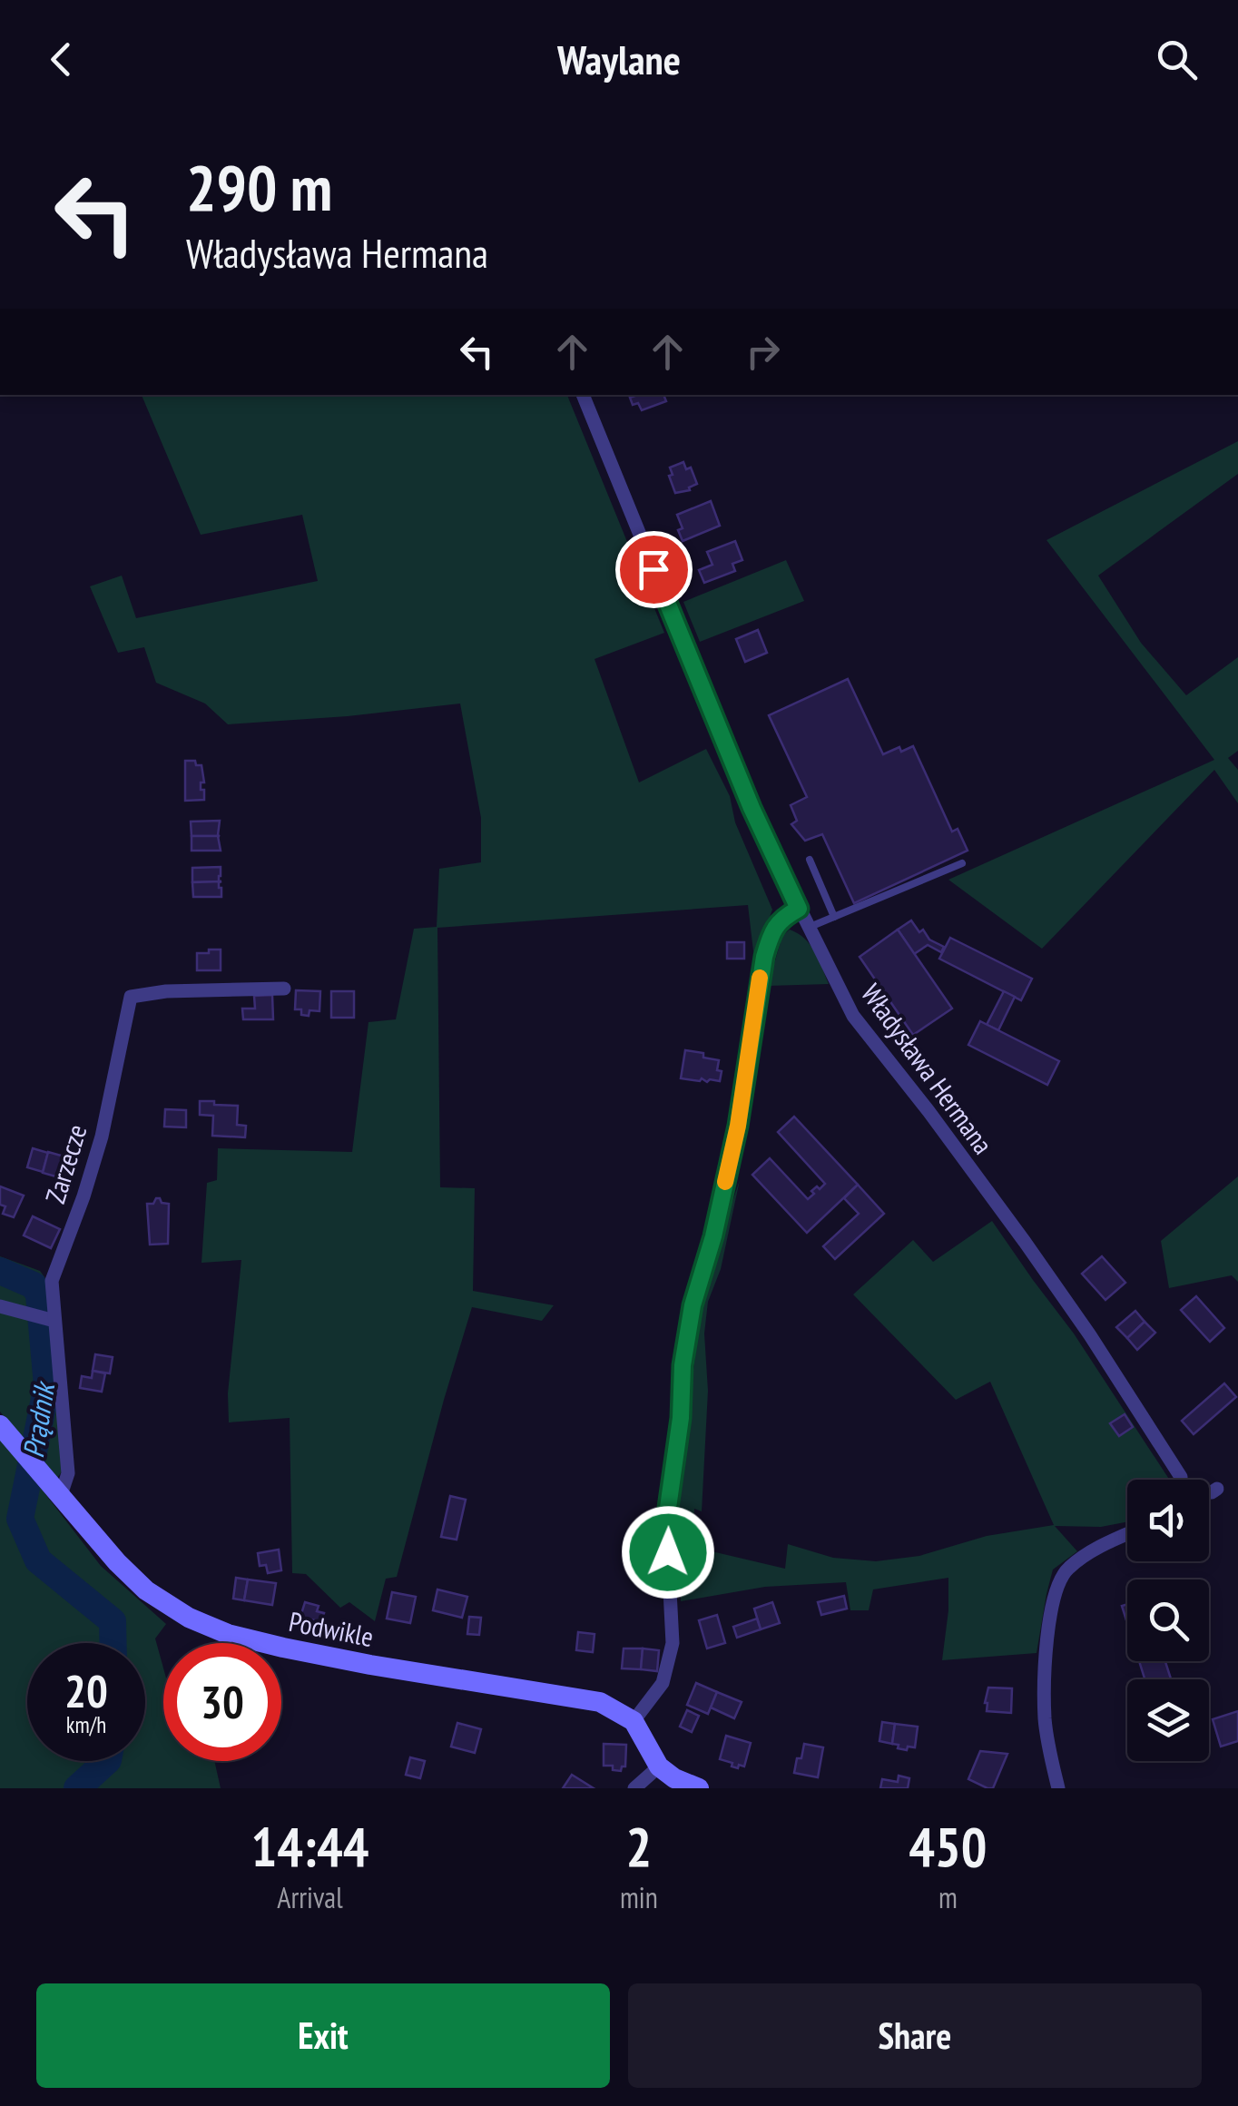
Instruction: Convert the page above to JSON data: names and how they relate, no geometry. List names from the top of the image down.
{
  "streets": {
    "street": ["Władysława Hermana", "Zarzecze", "Podwikle"]
  },
  "crossings": [
    ["Zarzecze", "Podwikle"]
  ],
  "water": ["Prądnik"],
  "page": {
    "header": "Waylane",
    "turn": ["290 m", "Władysława Hermana"],
    "speed": "20 km/h",
    "limit": "30",
    "eta": [
      "14:44",
      "Arrival",
      "2",
      "min",
      "450",
      "m"
    ],
    "buttons": ["Exit", "Share"]
  }
}
